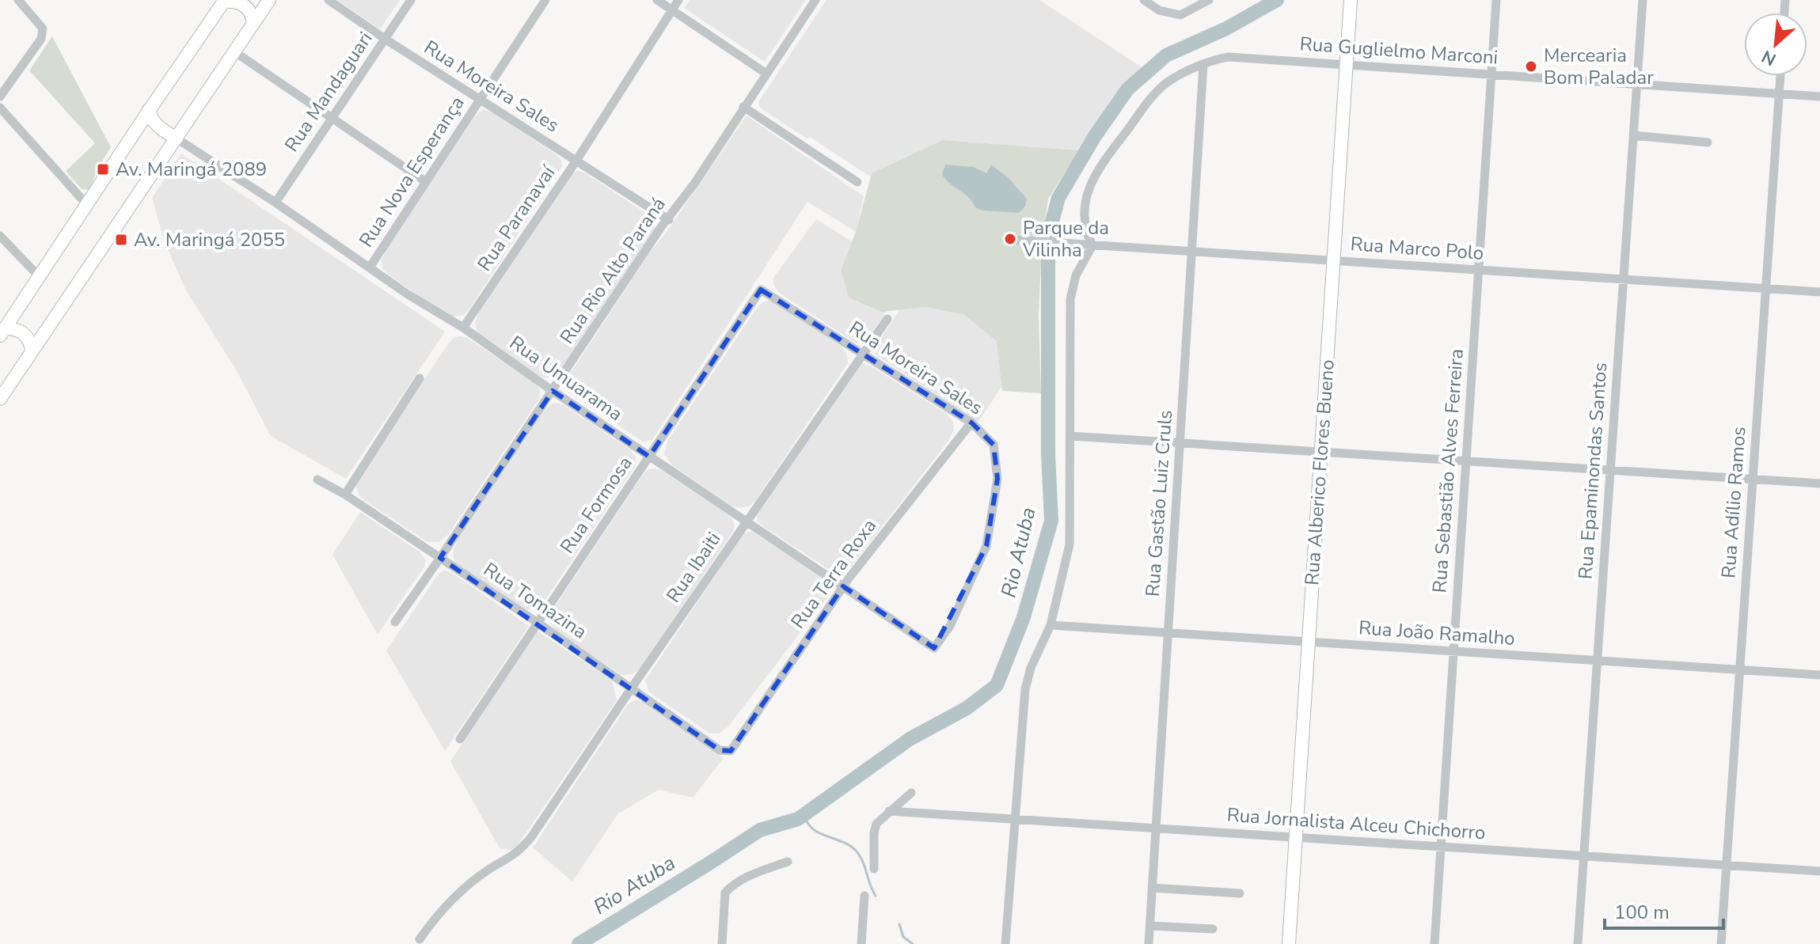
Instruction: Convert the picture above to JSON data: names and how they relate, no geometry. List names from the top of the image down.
{
  "streets": {
    "main road": ["Rua Alberico Flores Bueno"],
    "street": [
      "Rua Guglielmo Marconi",
      "Rua Moreira Sales",
      "Rua Mandaguari",
      "Rua Nova Esperança",
      "Rua Paranavaí",
      "Rua Marco Polo",
      "Rua Rio Alto Paraná",
      "Rua Umuarama",
      "Rua Sebastião Alves Ferreira",
      "Rua Epaminondas Santos",
      "Rua Adílio Ramos",
      "Rua Gastão Luiz Cruls",
      "Rua Formosa",
      "Rua Ibaiti",
      "Rua Terra Roxa",
      "Rua Tomazina",
      "Rua João Ramalho",
      "Rua Jornalista Alceu Chichorro"
    ]
  },
  "crossings": [
    ["Rua Guglielmo Marconi", "Rua Marco Polo"],
    ["Rua Guglielmo Marconi", "Rua Sebastião Alves Ferreira"],
    ["Rua Guglielmo Marconi", "Rua Epaminondas Santos"],
    ["Rua Guglielmo Marconi", "Rua Alberico Flores Bueno"],
    ["Rua Guglielmo Marconi", "Rua Adílio Ramos"],
    ["Rua Guglielmo Marconi", "Rua Gastão Luiz Cruls"],
    ["Rua Moreira Sales", "Rua Mandaguari"],
    ["Rua Moreira Sales", "Rua Nova Esperança"],
    ["Rua Moreira Sales", "Rua Paranavaí"],
    ["Rua Moreira Sales", "Rua Rio Alto Paraná"],
    ["Rua Moreira Sales", "Rua Umuarama"],
    ["Rua Moreira Sales", "Rua Formosa"],
    ["Rua Moreira Sales", "Rua Ibaiti"],
    ["Rua Moreira Sales", "Rua Terra Roxa"],
    ["Rua Mandaguari", "Rua Umuarama"],
    ["Rua Nova Esperança", "Rua Umuarama"],
    ["Rua Paranavaí", "Rua Umuarama"],
    ["Rua Marco Polo", "Rua Sebastião Alves Ferreira"],
    ["Rua Marco Polo", "Rua Epaminondas Santos"],
    ["Rua Marco Polo", "Rua Alberico Flores Bueno"],
    ["Rua Marco Polo", "Rua Adílio Ramos"],
    ["Rua Marco Polo", "Rua Gastão Luiz Cruls"],
    ["Rua Rio Alto Paraná", "Rua Umuarama"],
    ["Rua Rio Alto Paraná", "Rua Tomazina"],
    ["Rua Umuarama", "Rua Formosa"],
    ["Rua Umuarama", "Rua Ibaiti"],
    ["Rua Umuarama", "Rua Terra Roxa"],
    ["Rua Sebastião Alves Ferreira", "Rua João Ramalho"],
    ["Rua Sebastião Alves Ferreira", "Rua Jornalista Alceu Chichorro"],
    ["Rua Epaminondas Santos", "Rua João Ramalho"],
    ["Rua Epaminondas Santos", "Rua Jornalista Alceu Chichorro"],
    ["Rua Alberico Flores Bueno", "Rua João Ramalho"],
    ["Rua Alberico Flores Bueno", "Rua Jornalista Alceu Chichorro"],
    ["Rua Adílio Ramos", "Rua João Ramalho"],
    ["Rua Adílio Ramos", "Rua Jornalista Alceu Chichorro"],
    ["Rua Gastão Luiz Cruls", "Rua João Ramalho"],
    ["Rua Gastão Luiz Cruls", "Rua Jornalista Alceu Chichorro"],
    ["Rua Formosa", "Rua Tomazina"],
    ["Rua Ibaiti", "Rua Tomazina"],
    ["Rua Terra Roxa", "Rua Tomazina"]
  ],
  "water": ["Rio Atuba"],
  "places": {
    "other": ["Mercearia Bom Paladar", "Parque da Vilinha"],
    "transit": ["Av. Maringá 2089", "Av. Maringá 2055"]
  },
  "scale_bar": "100 m",
  "north": "bottom left"
}
